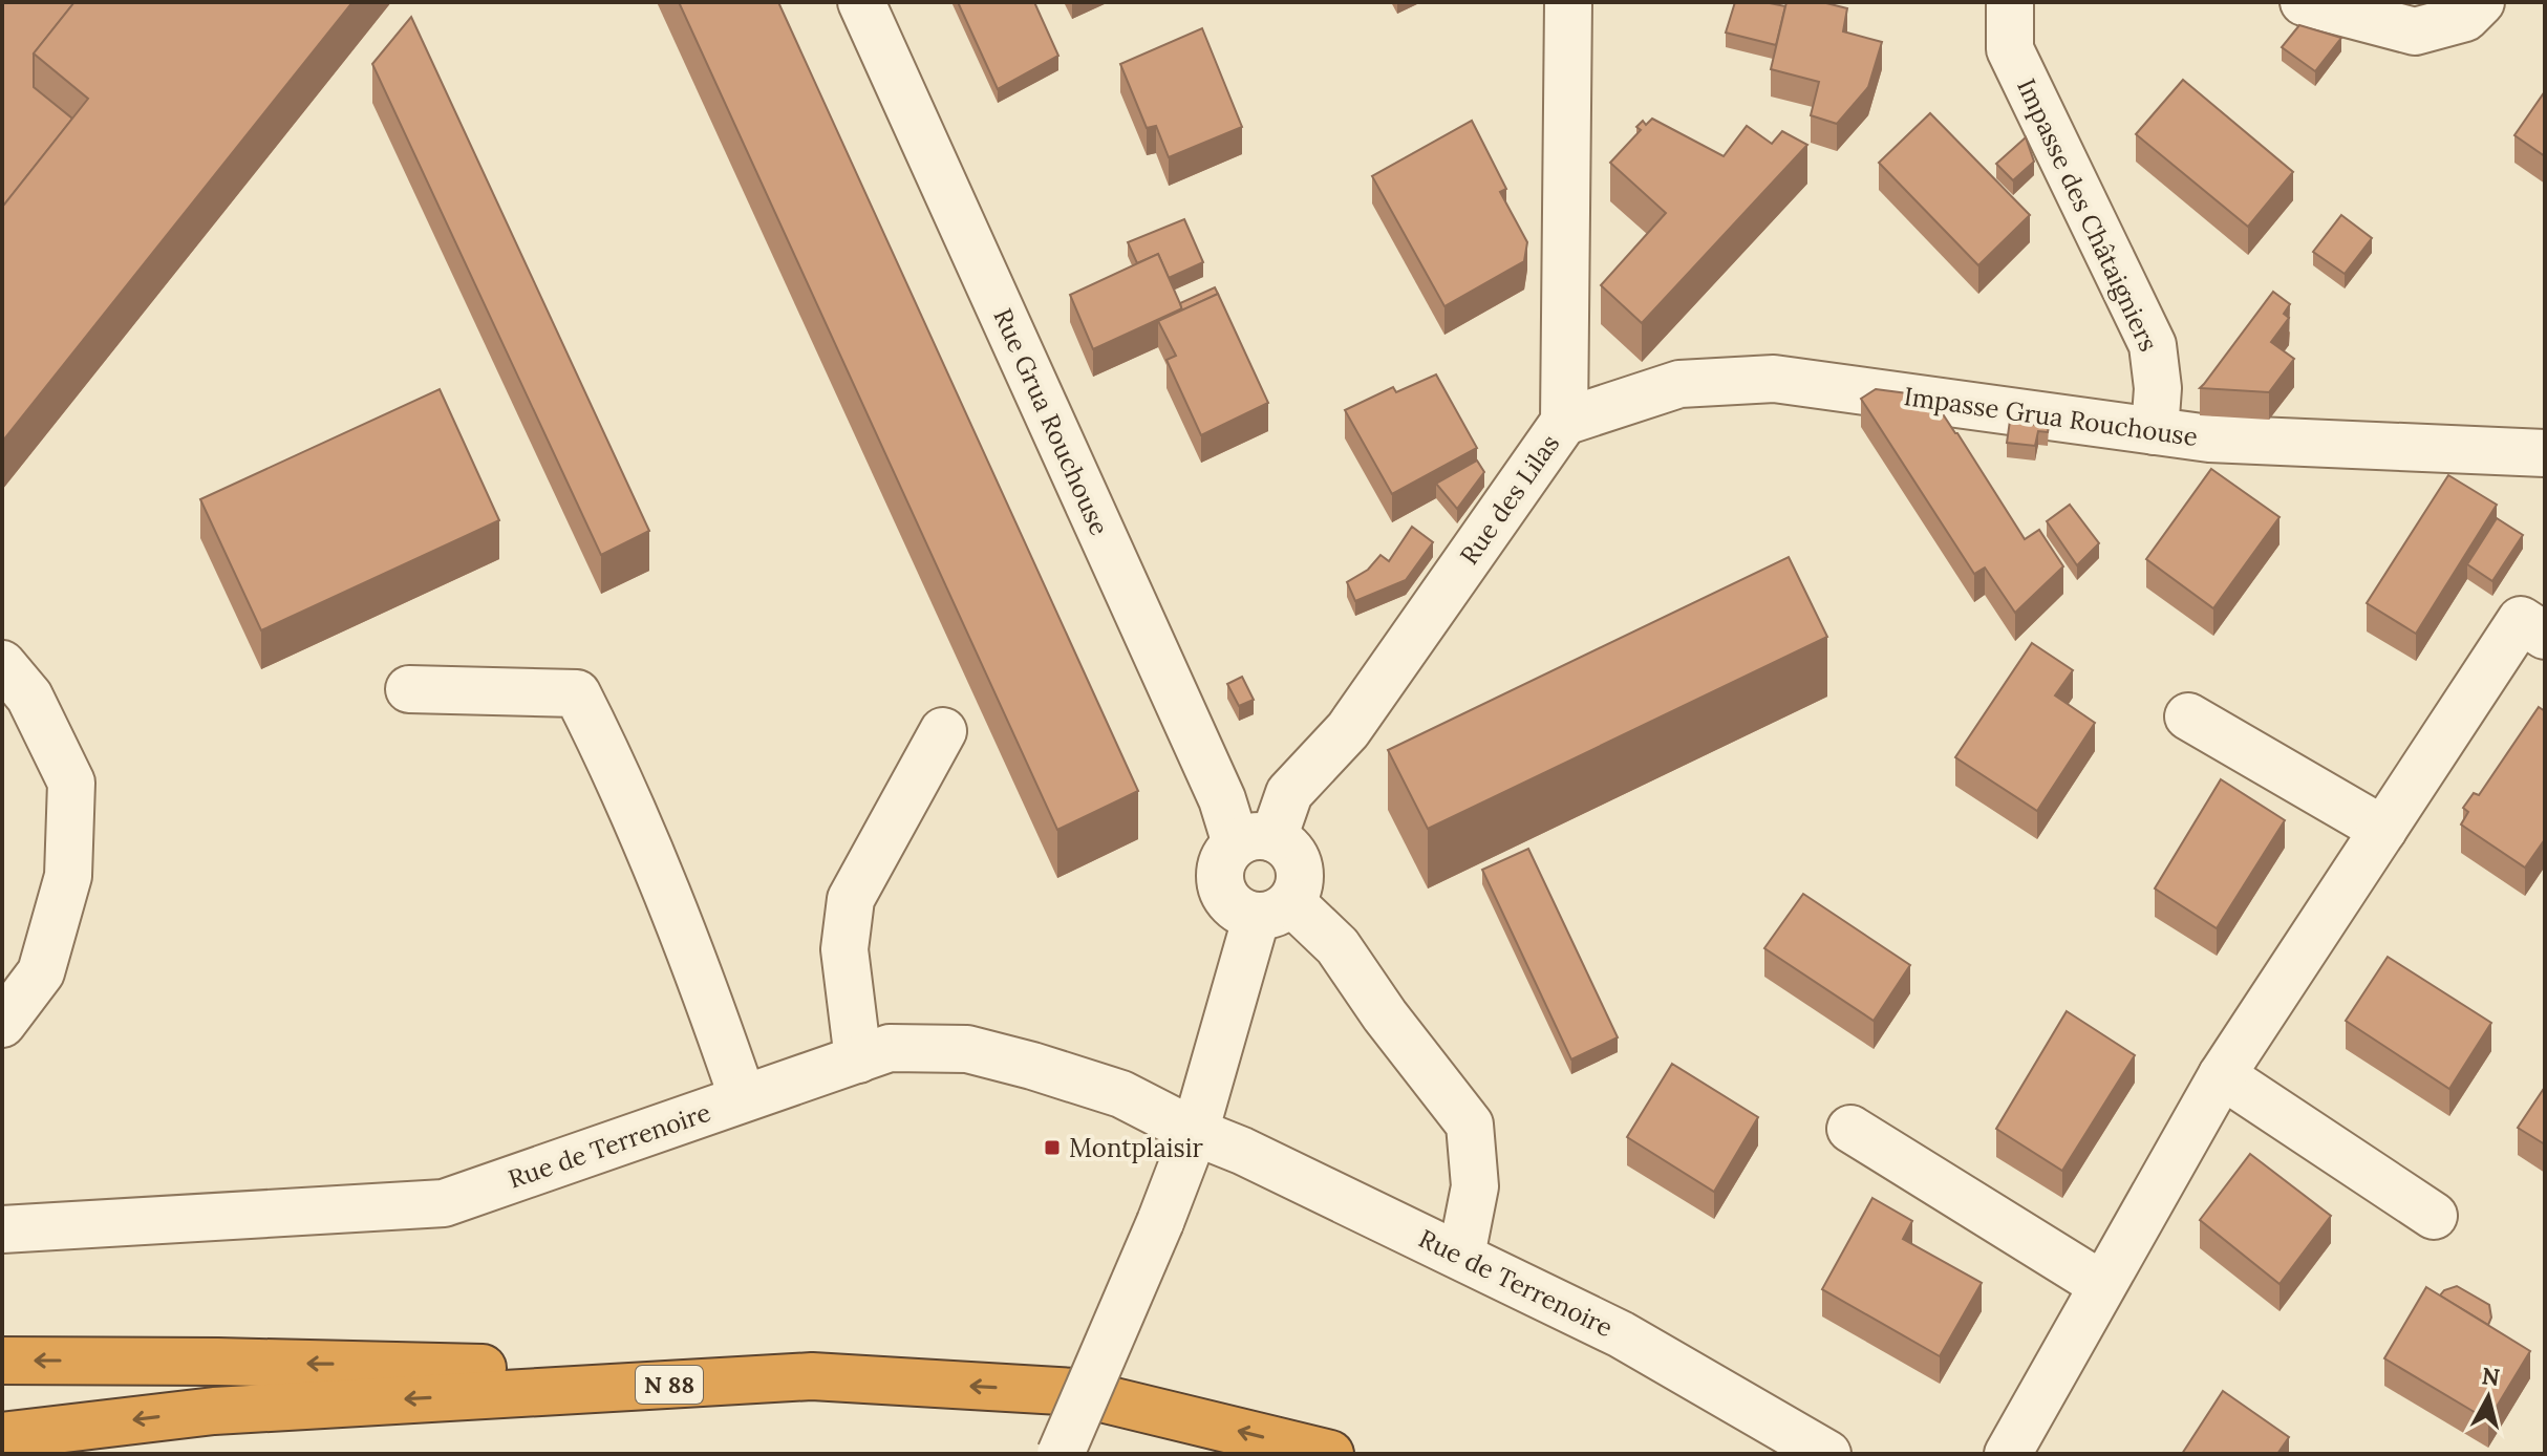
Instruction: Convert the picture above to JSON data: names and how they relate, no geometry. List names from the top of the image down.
{
  "streets": {
    "highway": ["N 88"],
    "street": [
      "Impasse des Châtaigniers",
      "Impasse Grua Rouchouse",
      "Rue Grua Rouchouse",
      "Rue des Lilas",
      "Rue de Terrenoire"
    ]
  },
  "crossings": [
    ["Impasse des Châtaigniers", "Impasse Grua Rouchouse"],
    ["Impasse Grua Rouchouse", "Rue des Lilas"],
    ["Rue Grua Rouchouse", "Rue des Lilas"]
  ],
  "places": {
    "transit": ["Montplaisir"]
  },
  "north": "top"
}
